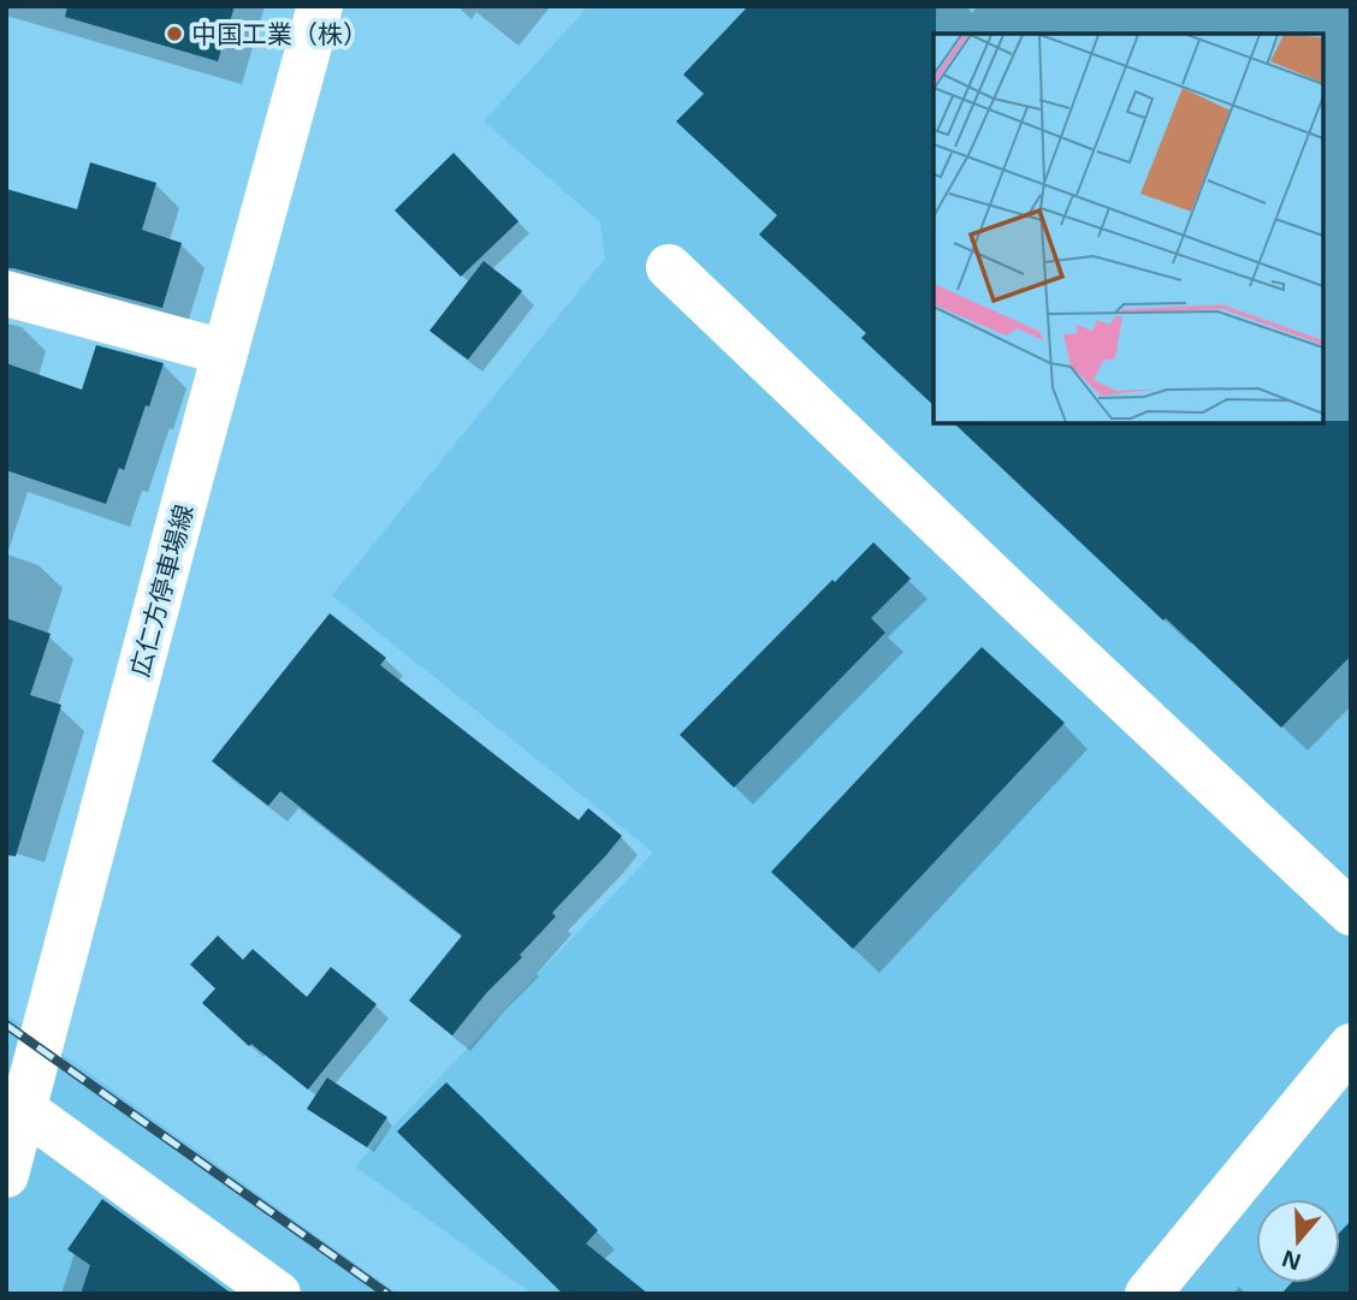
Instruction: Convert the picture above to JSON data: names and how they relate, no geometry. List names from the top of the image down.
{
  "streets": {
    "street": ["広仁方停車場線"]
  },
  "places": ["中国工業（株）"],
  "north": "bottom"
}
